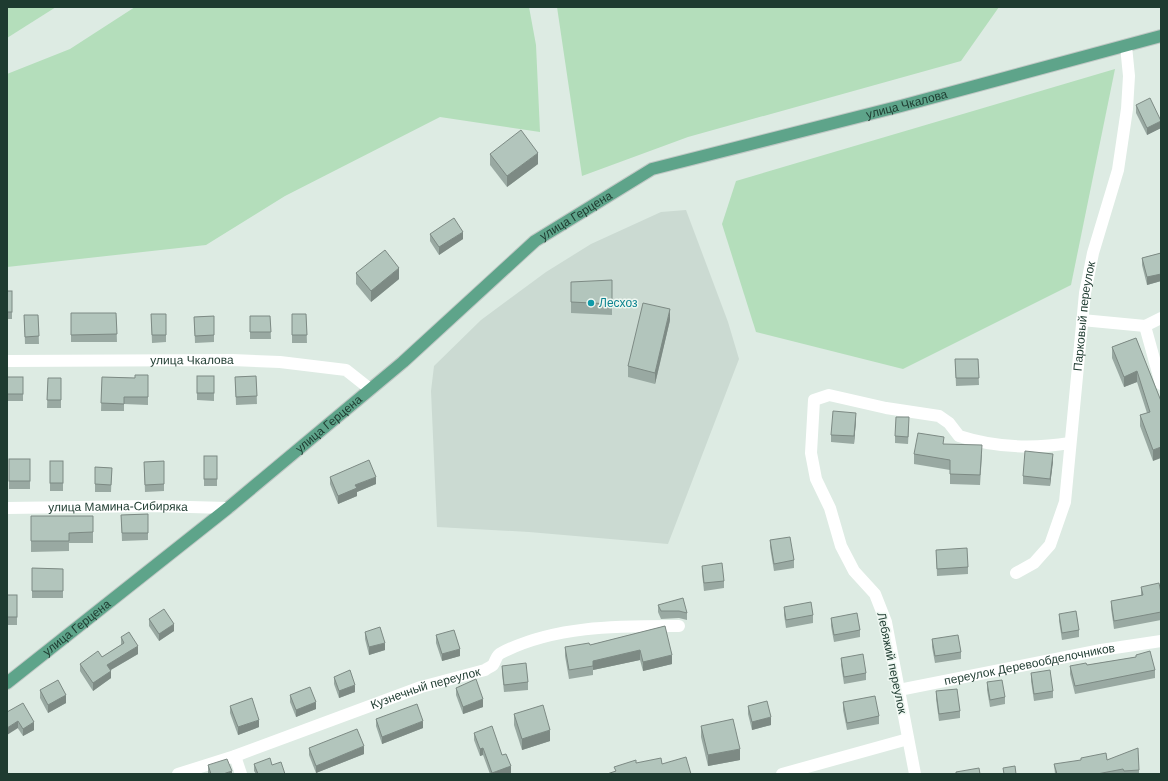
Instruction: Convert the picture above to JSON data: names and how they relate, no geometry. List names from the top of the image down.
{
  "streets": {
    "main road": ["улица Чкалова", "улица Герцена"],
    "street": [
      "Парковый переулок",
      "улица Мамина-Сибиряка",
      "Лебяжий переулок",
      "переулок Деревообделочников",
      "Кузнечный переулок"
    ]
  },
  "crossings": [
    ["улица Чкалова", "улица Герцена"],
    ["улица Чкалова", "Парковый переулок"],
    ["улица Герцена", "улица Мамина-Сибиряка"],
    ["Парковый переулок", "Лебяжий переулок"],
    ["Лебяжий переулок", "переулок Деревообделочников"]
  ],
  "places": ["Лесхоз"]
}
